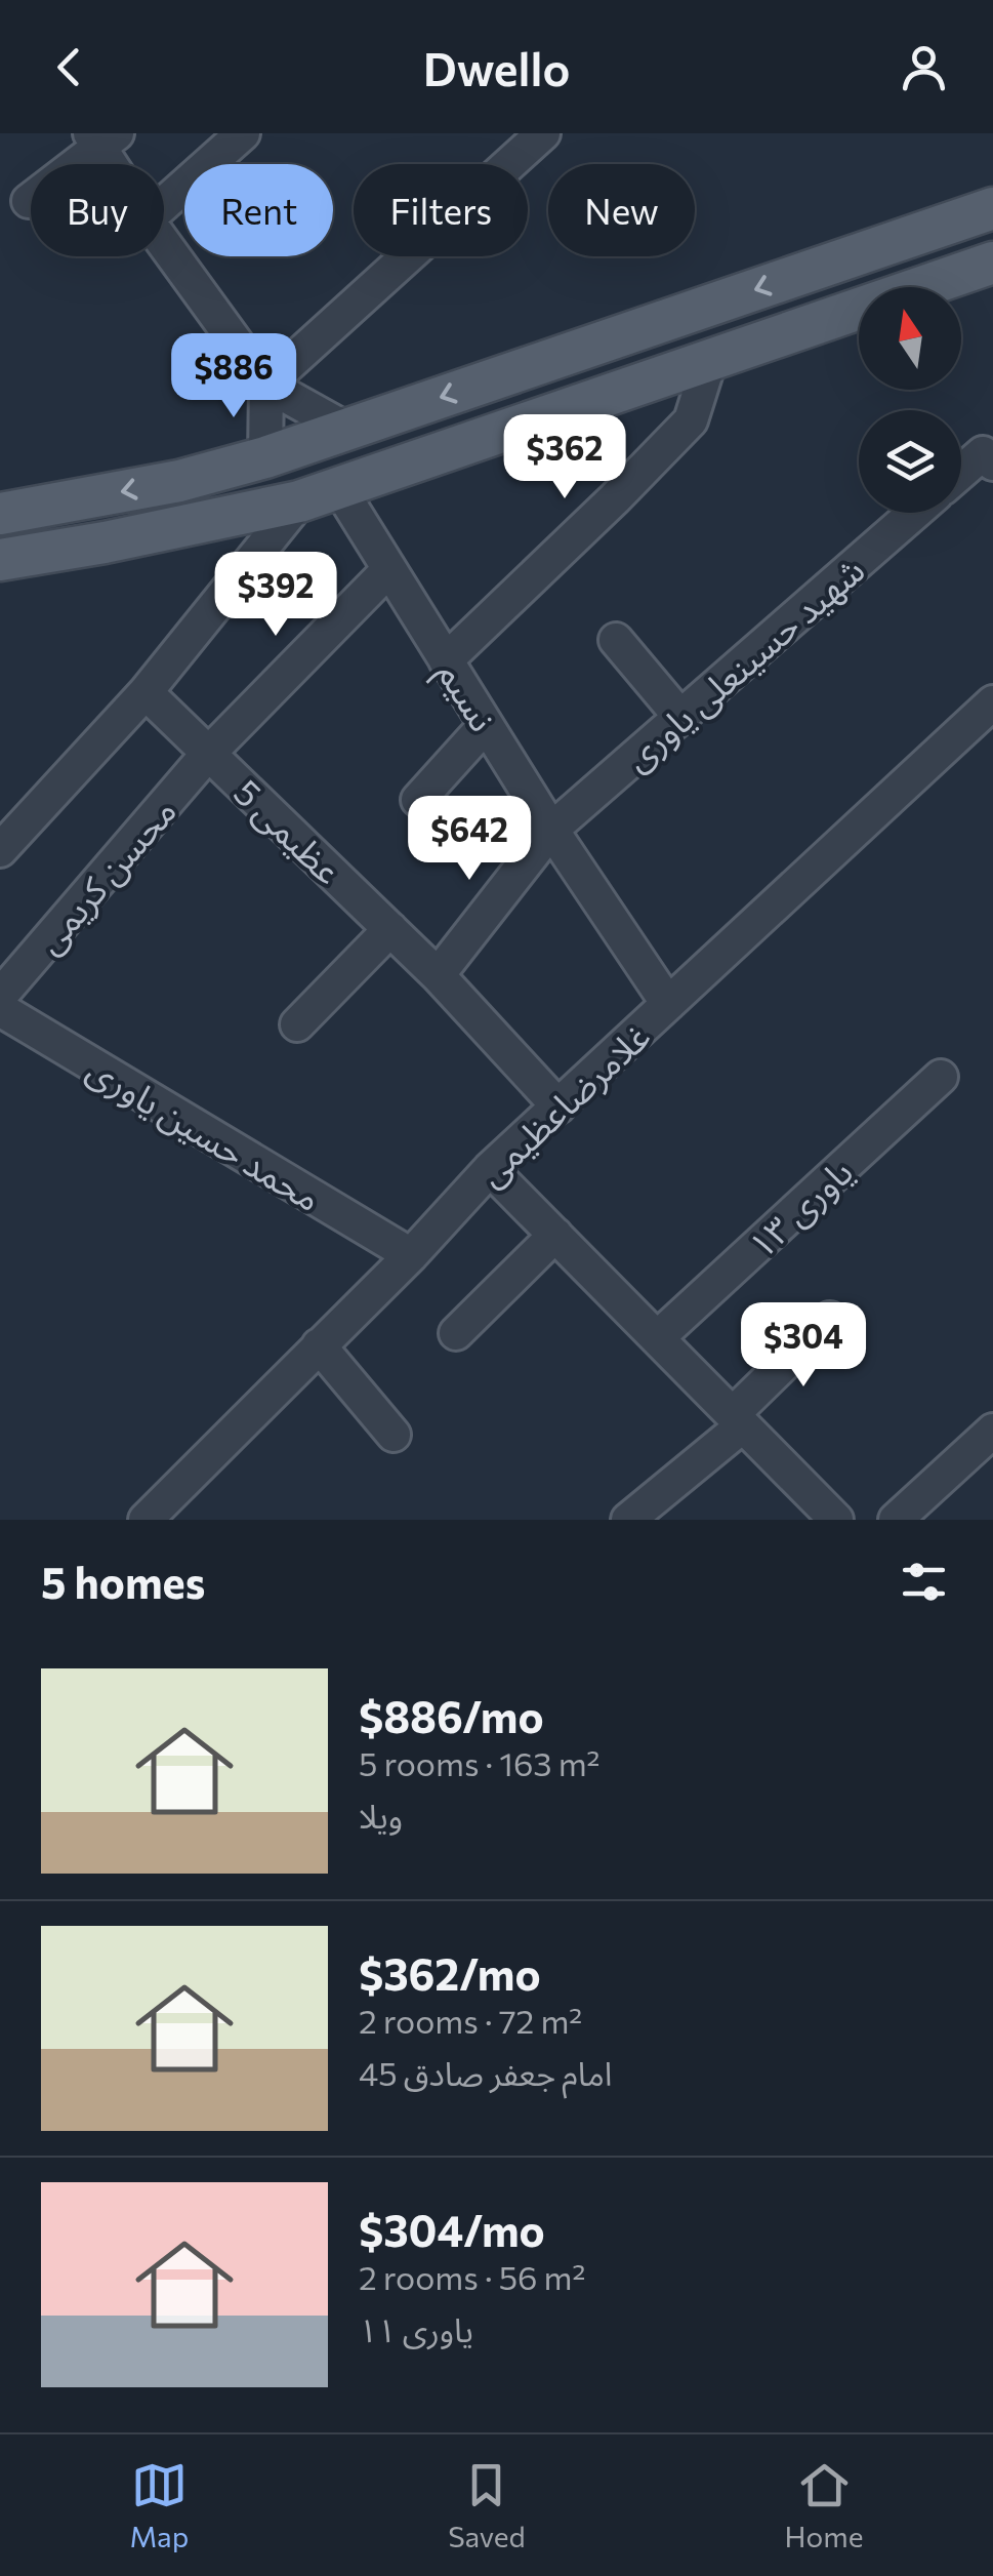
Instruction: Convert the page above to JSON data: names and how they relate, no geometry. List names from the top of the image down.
{
  "streets": {
    "street": [
      "شهید حسینعلی یاوری",
      "نسیم",
      "عظیمی 5",
      "محسن کریمی",
      "غلامرضاعظیمی",
      "محمد حسین یاوری",
      "یاوری ۱۳"
    ]
  },
  "crossings": [
    ["شهید حسینعلی یاوری", "نسیم"],
    ["شهید حسینعلی یاوری", "عظیمی 5"],
    ["نسیم", "محسن کریمی"],
    ["نسیم", "غلامرضاعظیمی"],
    ["عظیمی 5", "محسن کریمی"],
    ["عظیمی 5", "غلامرضاعظیمی"],
    ["غلامرضاعظیمی", "محمد حسین یاوری"]
  ],
  "north": "top",
  "page": {
    "header": "Dwello",
    "chip": [
      "Buy",
      "Rent",
      "Filters",
      "New"
    ],
    "price": [
      "$886",
      "$362",
      "$392",
      "$642",
      "$304"
    ],
    "heading": "5 homes",
    "list": [
      {
        "name": "$886/mo",
        "note": "5 rooms · 163 m² · ویلا"
      },
      {
        "name": "$362/mo",
        "note": "2 rooms · 72 m² · امام جعفر صادق 45"
      },
      {
        "name": "$304/mo",
        "note": "2 rooms · 56 m² · یاوری ۱۱"
      }
    ],
    "tabs": ["Map", "Saved", "Home"]
  }
}
